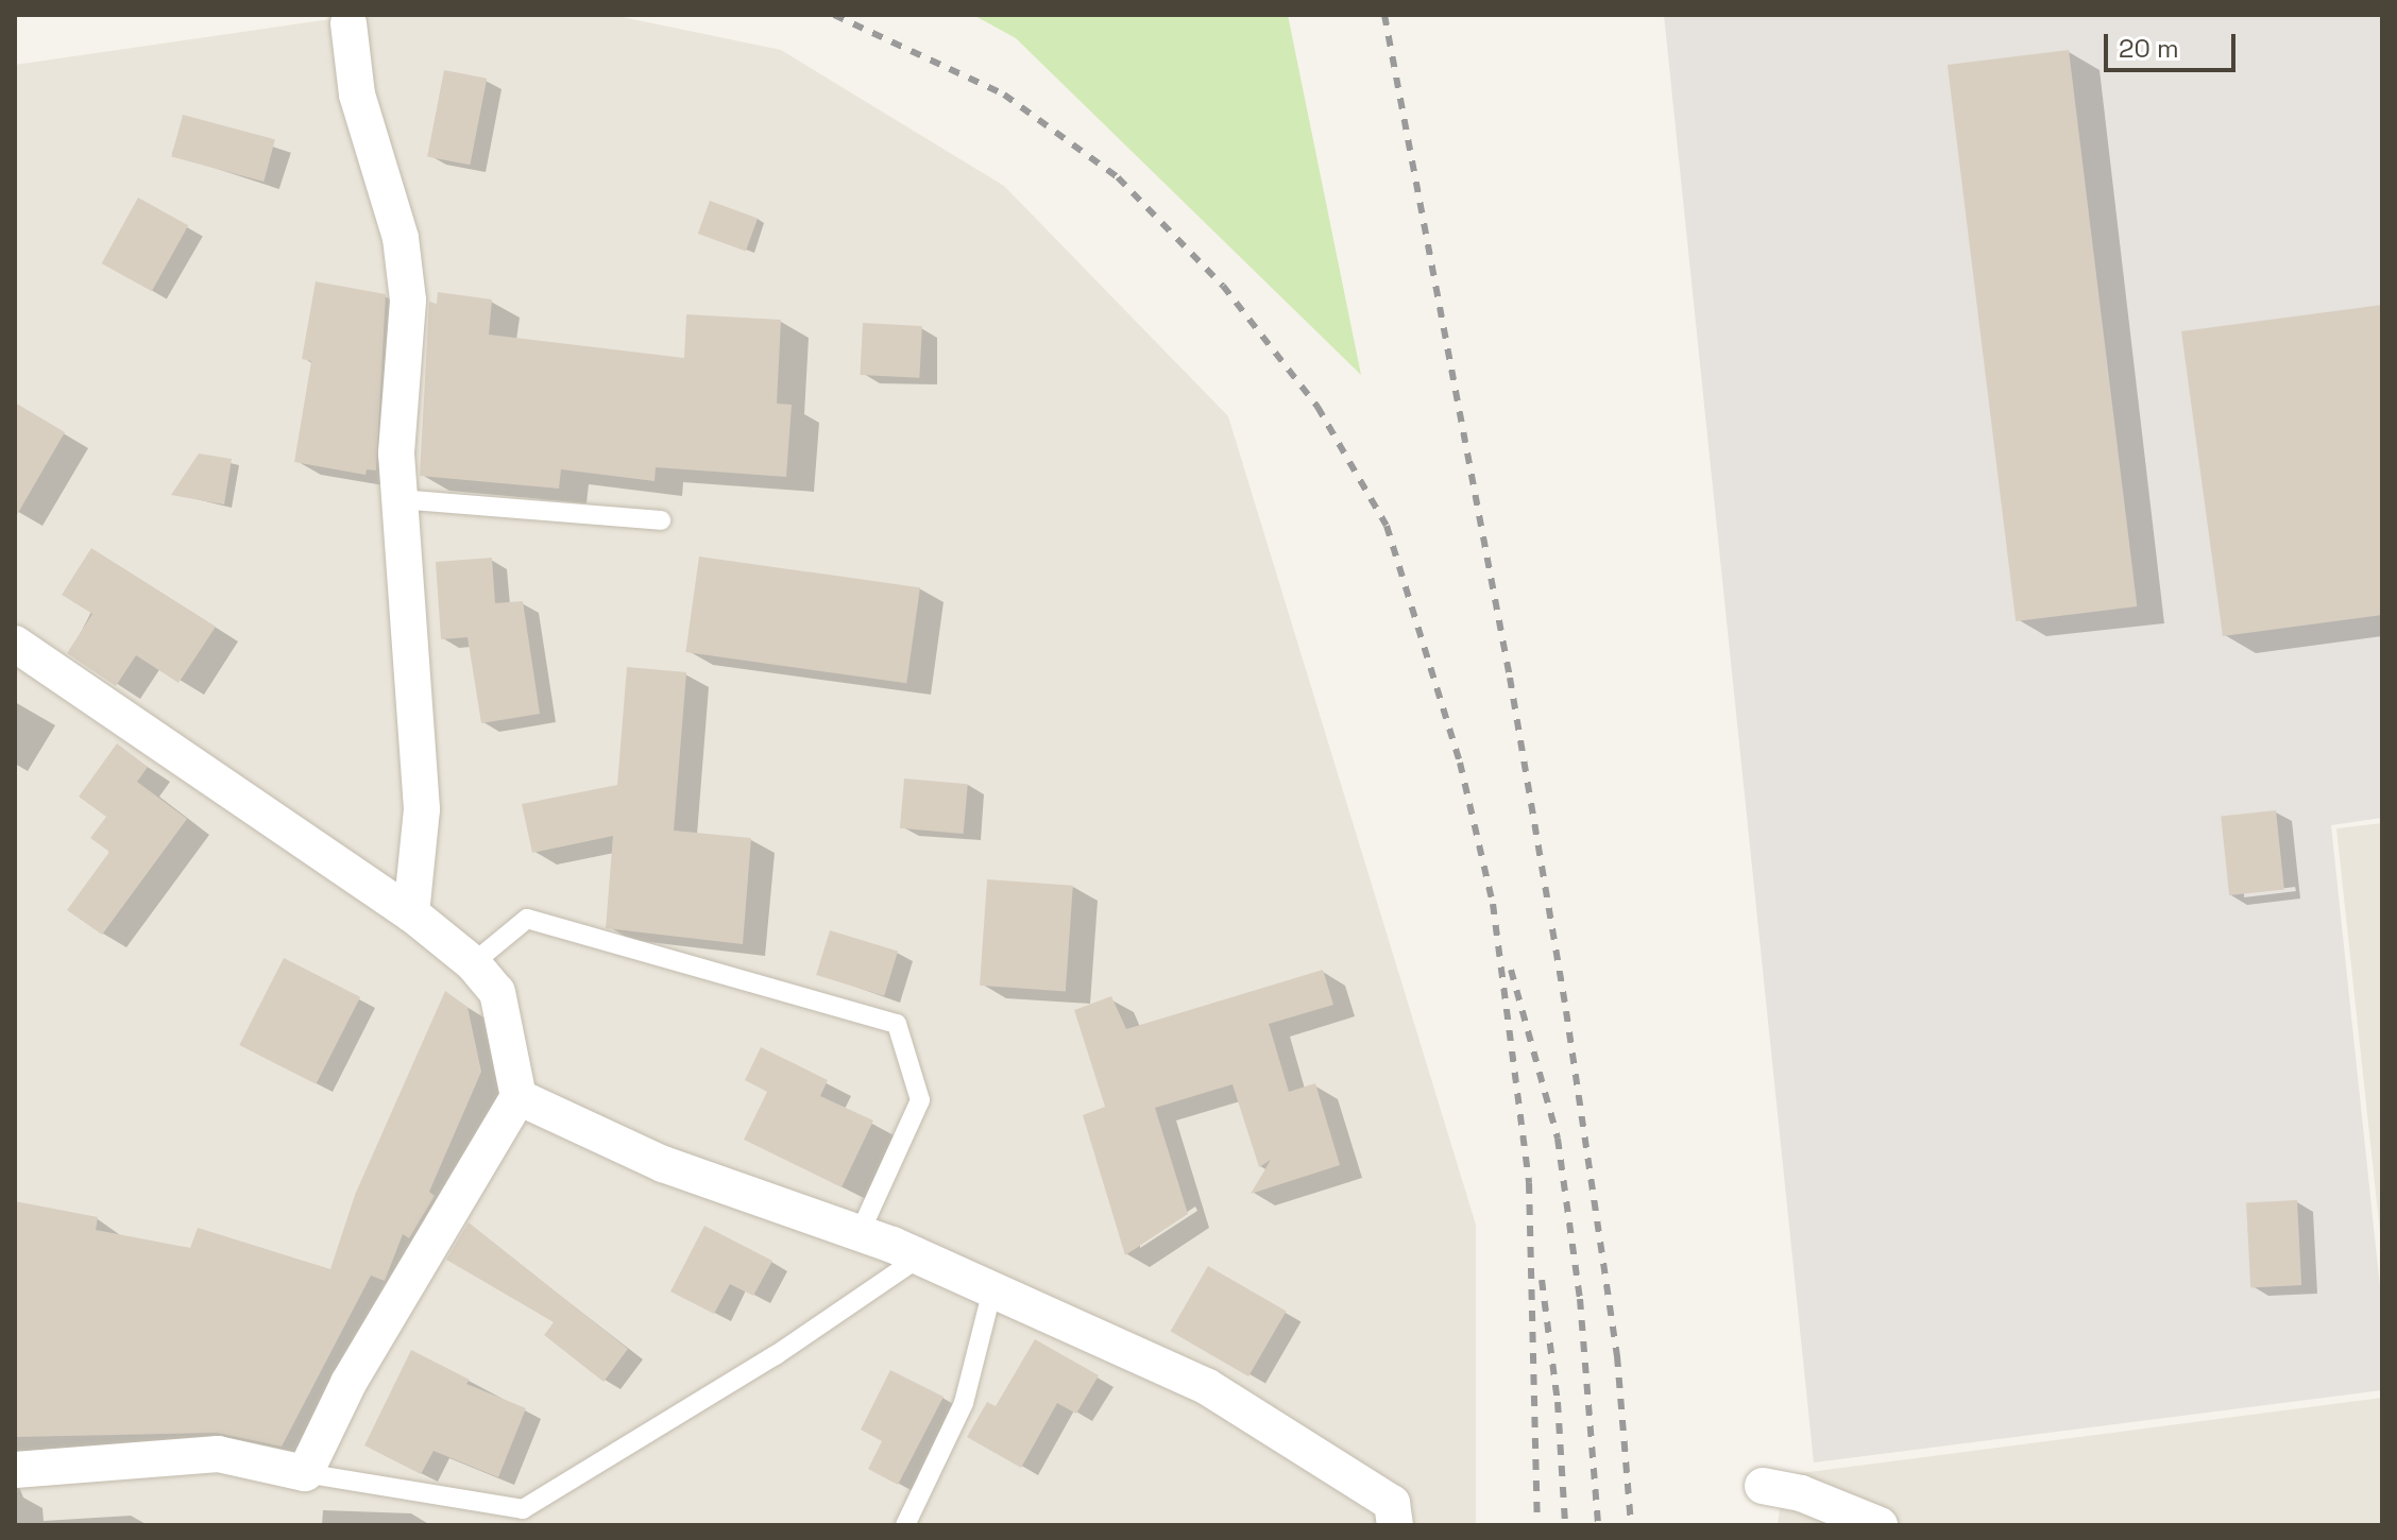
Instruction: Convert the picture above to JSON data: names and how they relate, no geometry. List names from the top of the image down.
{
  "scale_bar": "20 m"
}
